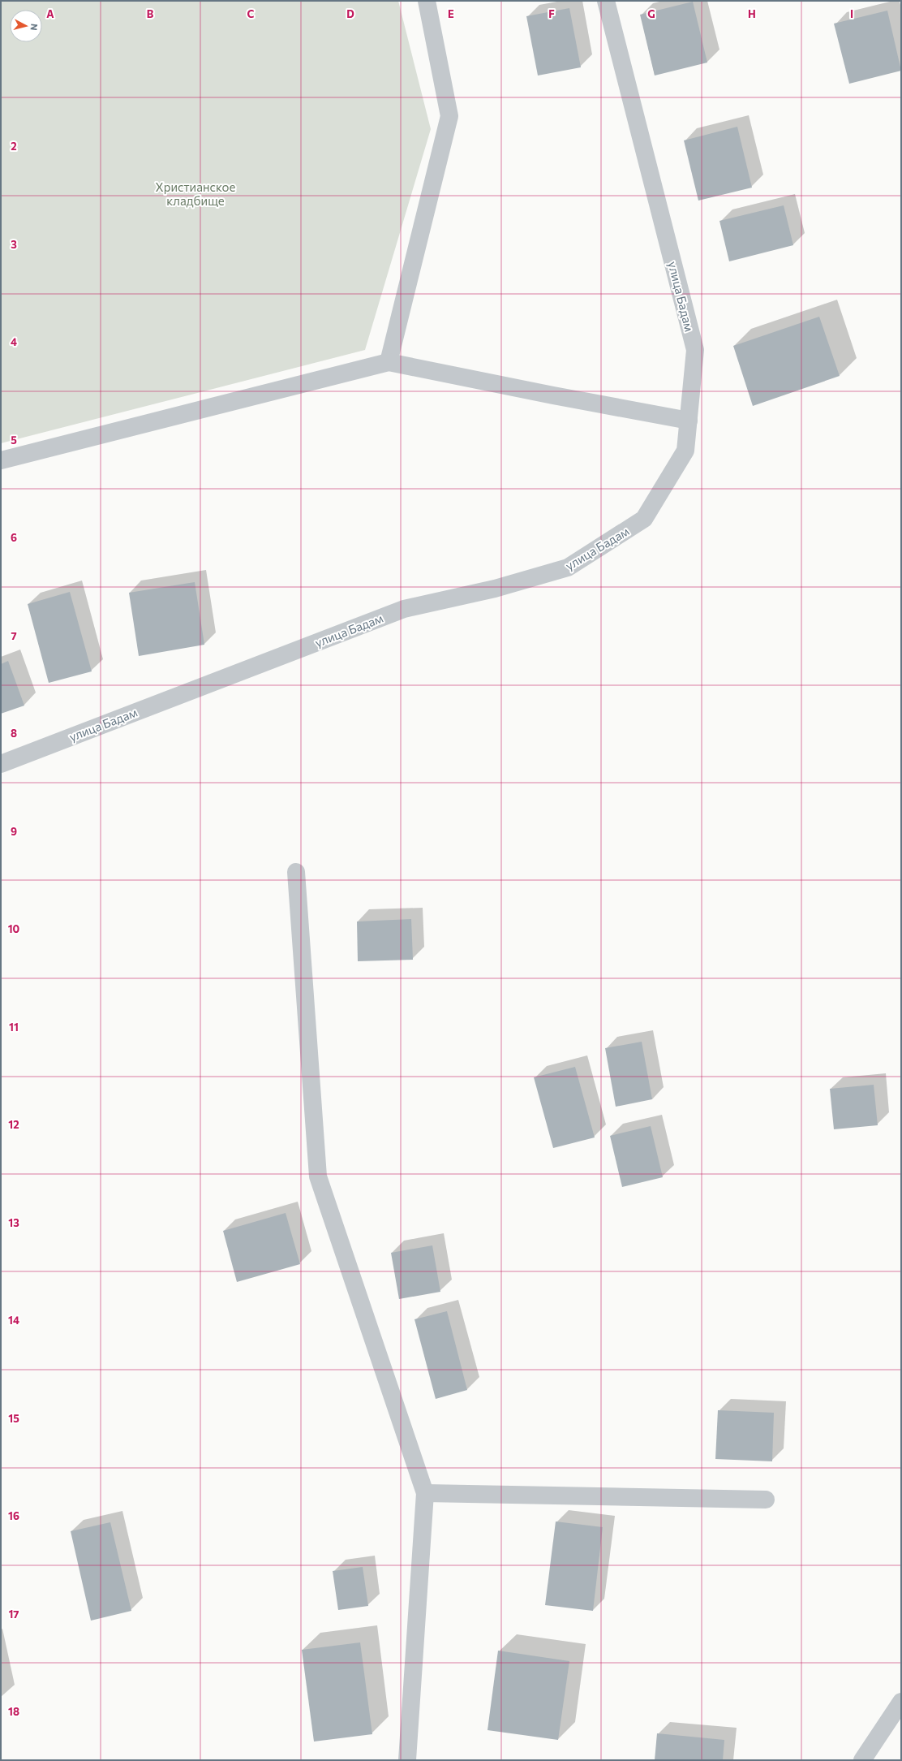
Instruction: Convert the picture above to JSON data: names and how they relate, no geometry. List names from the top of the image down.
{
  "streets": {
    "street": ["улица Бадам"]
  },
  "parks": ["Христианское кладбище"],
  "north": "right",
  "grid": {
    "columns": [
      "A",
      "B",
      "C",
      "D",
      "E",
      "F",
      "G",
      "H",
      "I"
    ],
    "rows": [
      "2",
      "3",
      "4",
      "5",
      "6",
      "7",
      "8",
      "9",
      "10",
      "11",
      "12",
      "13",
      "14",
      "15",
      "16",
      "17",
      "18"
    ]
  }
}
